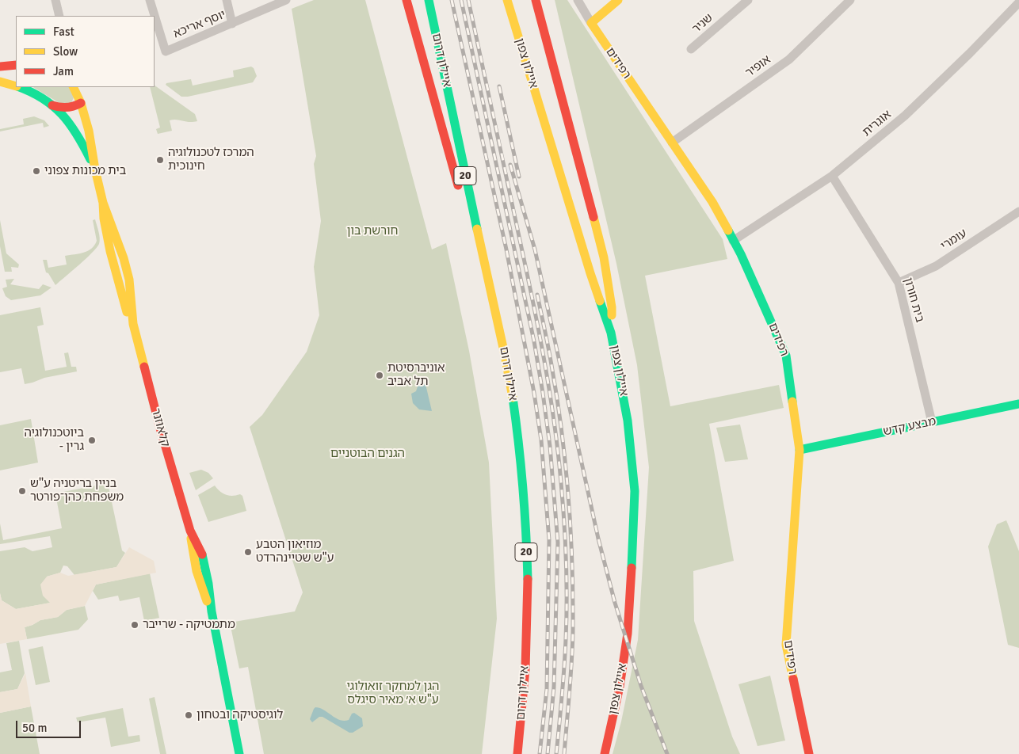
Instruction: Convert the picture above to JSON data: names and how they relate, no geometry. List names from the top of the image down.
{
  "streets": {
    "main road": [
      "איילון דרום",
      "איילון צפון",
      "רפידים",
      "20",
      "מבצע קדש",
      "קלאוזנר"
    ],
    "street": [
      "שניר",
      "יוסף אריכא",
      "אופיר",
      "אוגרית",
      "עומרי",
      "בית חורון"
    ]
  },
  "crossings": [
    ["רפידים", "אופיר"],
    ["רפידים", "אוגרית"],
    ["רפידים", "מבצע קדש"],
    ["אוגרית", "בית חורון"],
    ["עומרי", "בית חורון"],
    ["בית חורון", "מבצע קדש"]
  ],
  "parks": ["חורשת בון", "הגנים הבוטניים", "הגן למחקר זואולוגי ע\"ש א׳ מאיר סיגלס"],
  "places": [
    "המרכז לטכנולוגיה חינוכית",
    "בית מכונות צפוני",
    "אוניברסיטת תל אביב",
    "ביוטכנולוגיה - גרין",
    "בניין בריטניה ע''ש משפחת כהן־פורטר",
    "מוזיאון הטבע ע\"ש שטיינהרדט",
    "מתמטיקה - שרייבר",
    "לוגיסטיקה ובטחון"
  ],
  "legend": ["Fast", "Slow", "Jam"],
  "scale_bar": "50 m"
}
